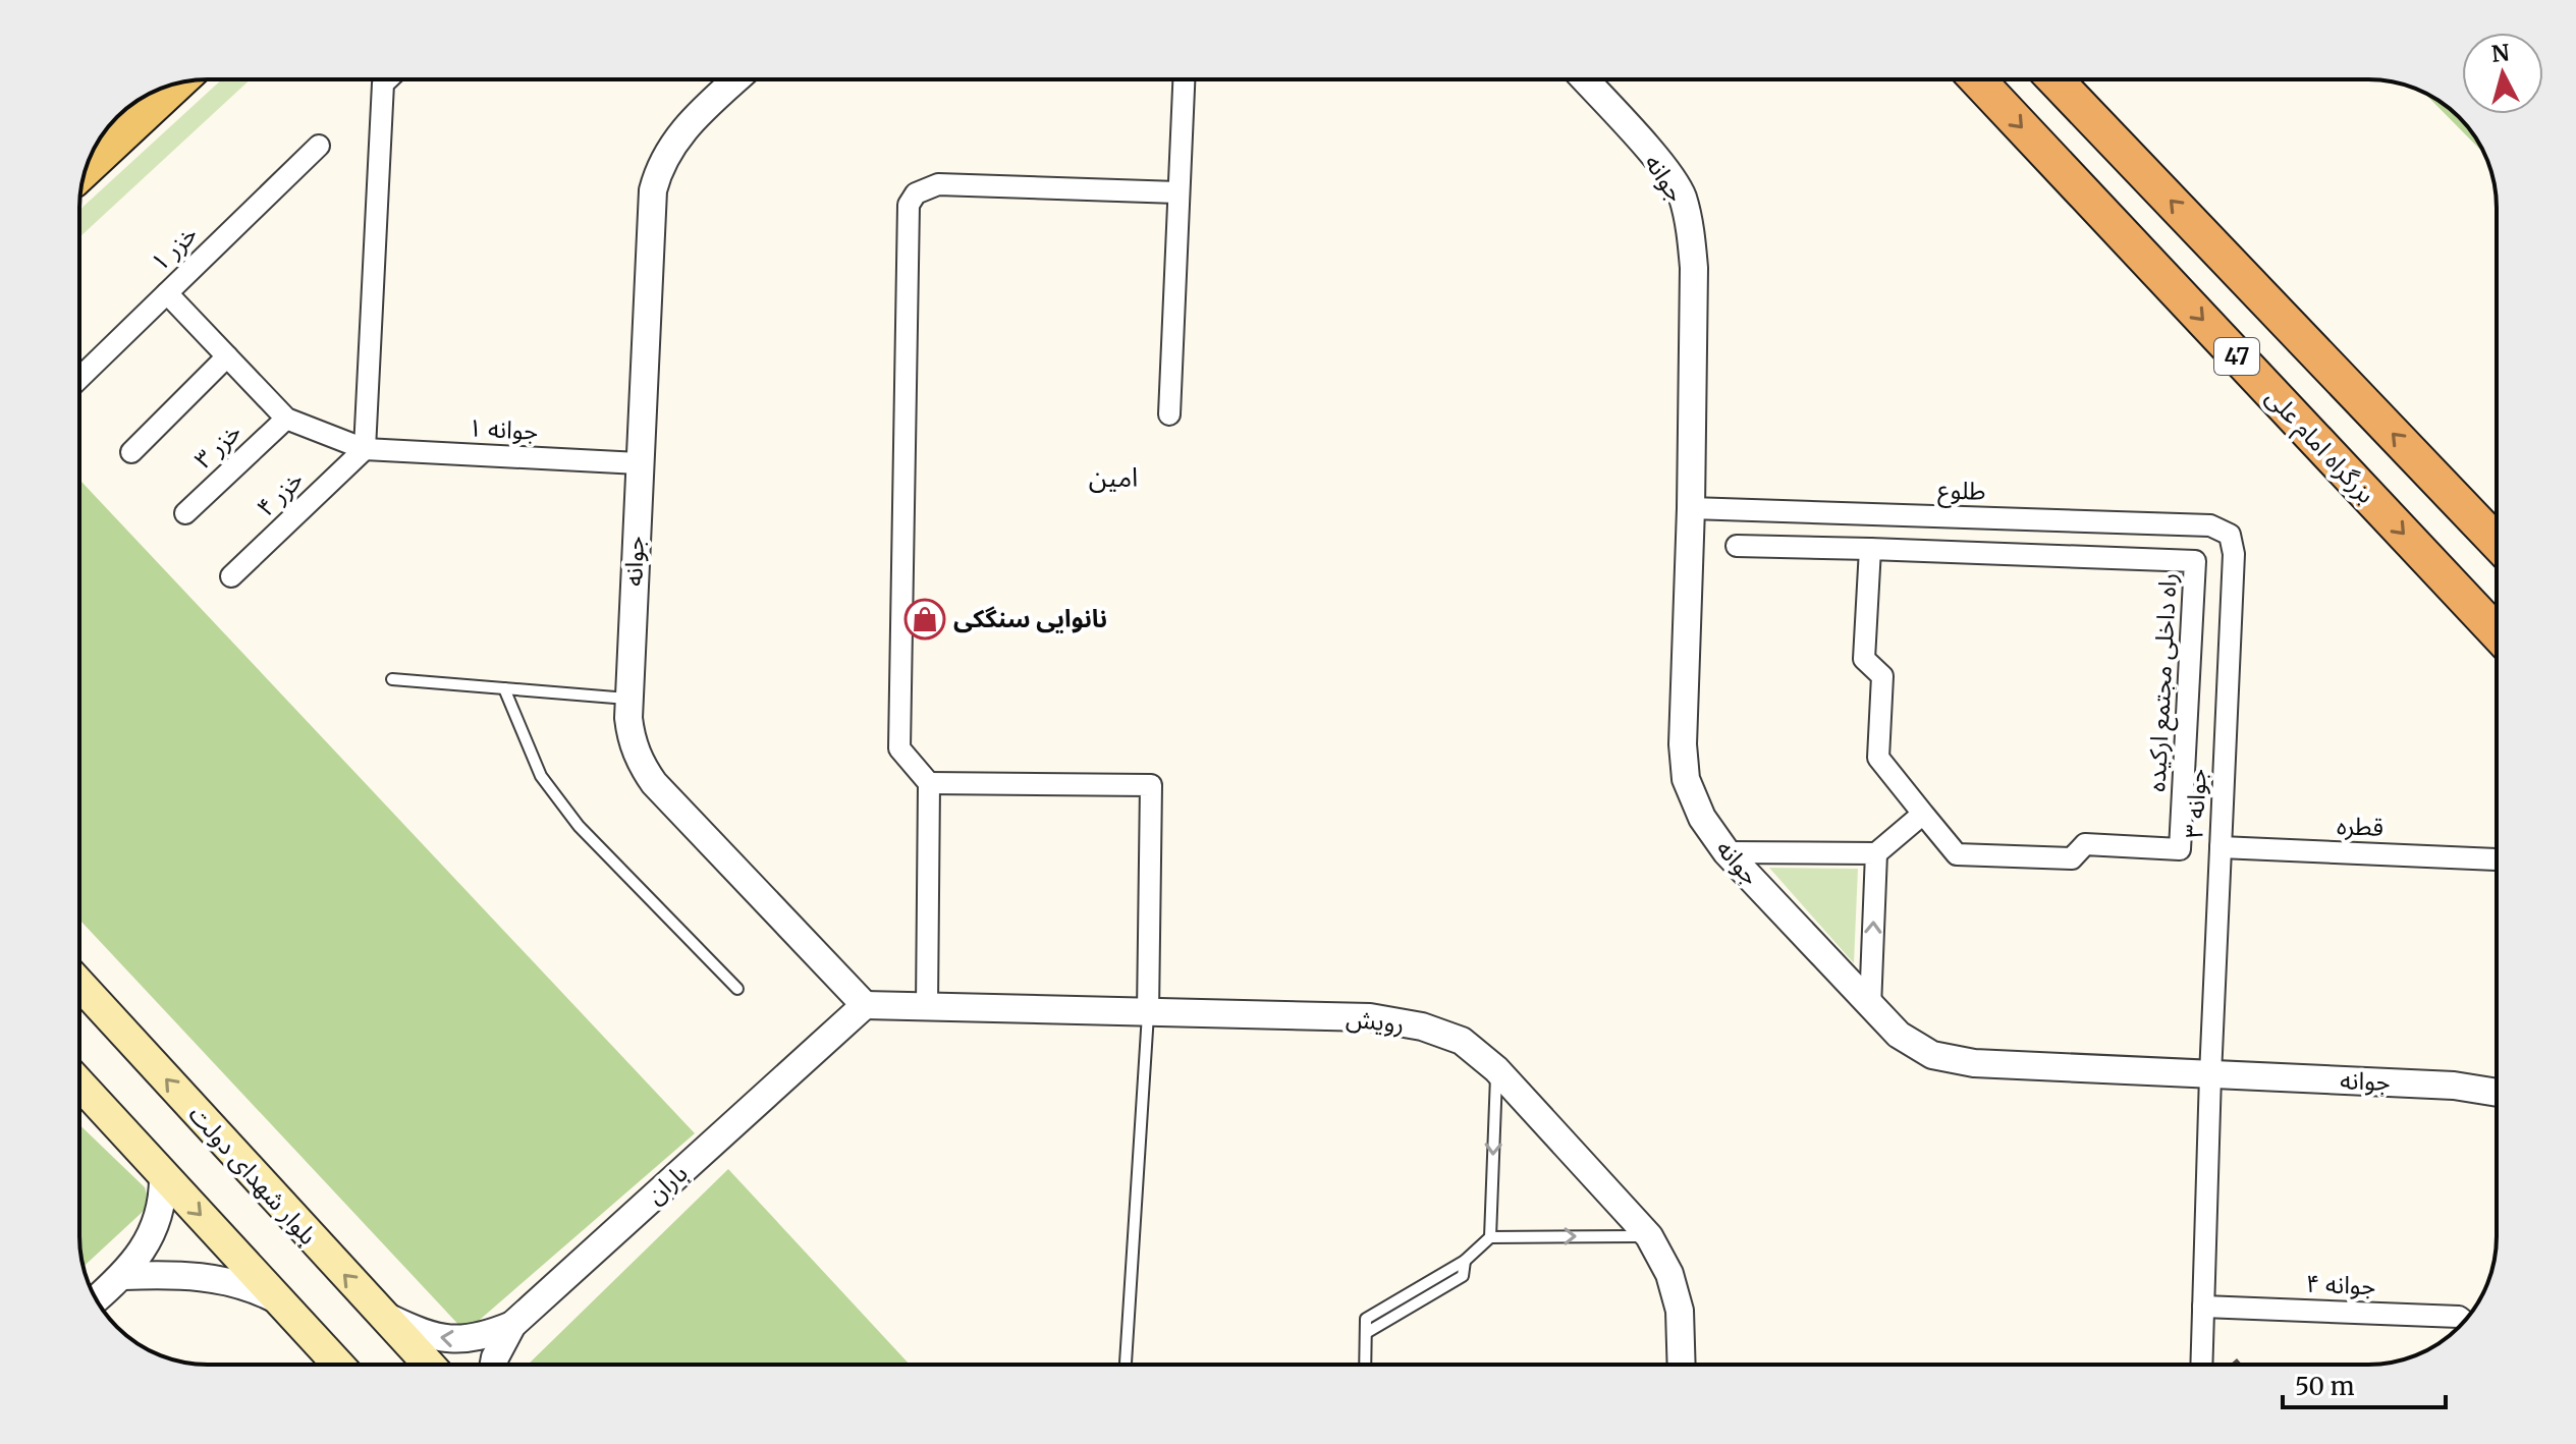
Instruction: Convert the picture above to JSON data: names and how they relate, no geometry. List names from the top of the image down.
{
  "streets": {
    "highway": ["47", "بزرگراه امام علی"],
    "main road": ["بلوار شهدای دولت"],
    "street": [
      "جوانه",
      "خزر ۱",
      "جوانه ۱",
      "خزر ۳",
      "طلوع",
      "خزر ۴",
      "راه داخلی مجتمع ارکیده",
      "جوانه ۳",
      "قطره",
      "رویش",
      "باران",
      "جوانه ۴"
    ]
  },
  "crossings": [
    ["جوانه", "جوانه ۱"],
    ["جوانه", "طلوع"],
    ["جوانه", "جوانه ۳"],
    ["جوانه", "رویش"],
    ["جوانه", "باران"],
    ["جوانه ۱", "خزر ۳"],
    ["جوانه ۱", "خزر ۴"],
    ["طلوع", "جوانه ۳"],
    ["جوانه ۳", "قطره"],
    ["رویش", "باران"]
  ],
  "districts": ["امین"],
  "places": {
    "shop": ["نانوایی سنگکی"]
  },
  "scale_bar": "50 m",
  "north": "top"
}
